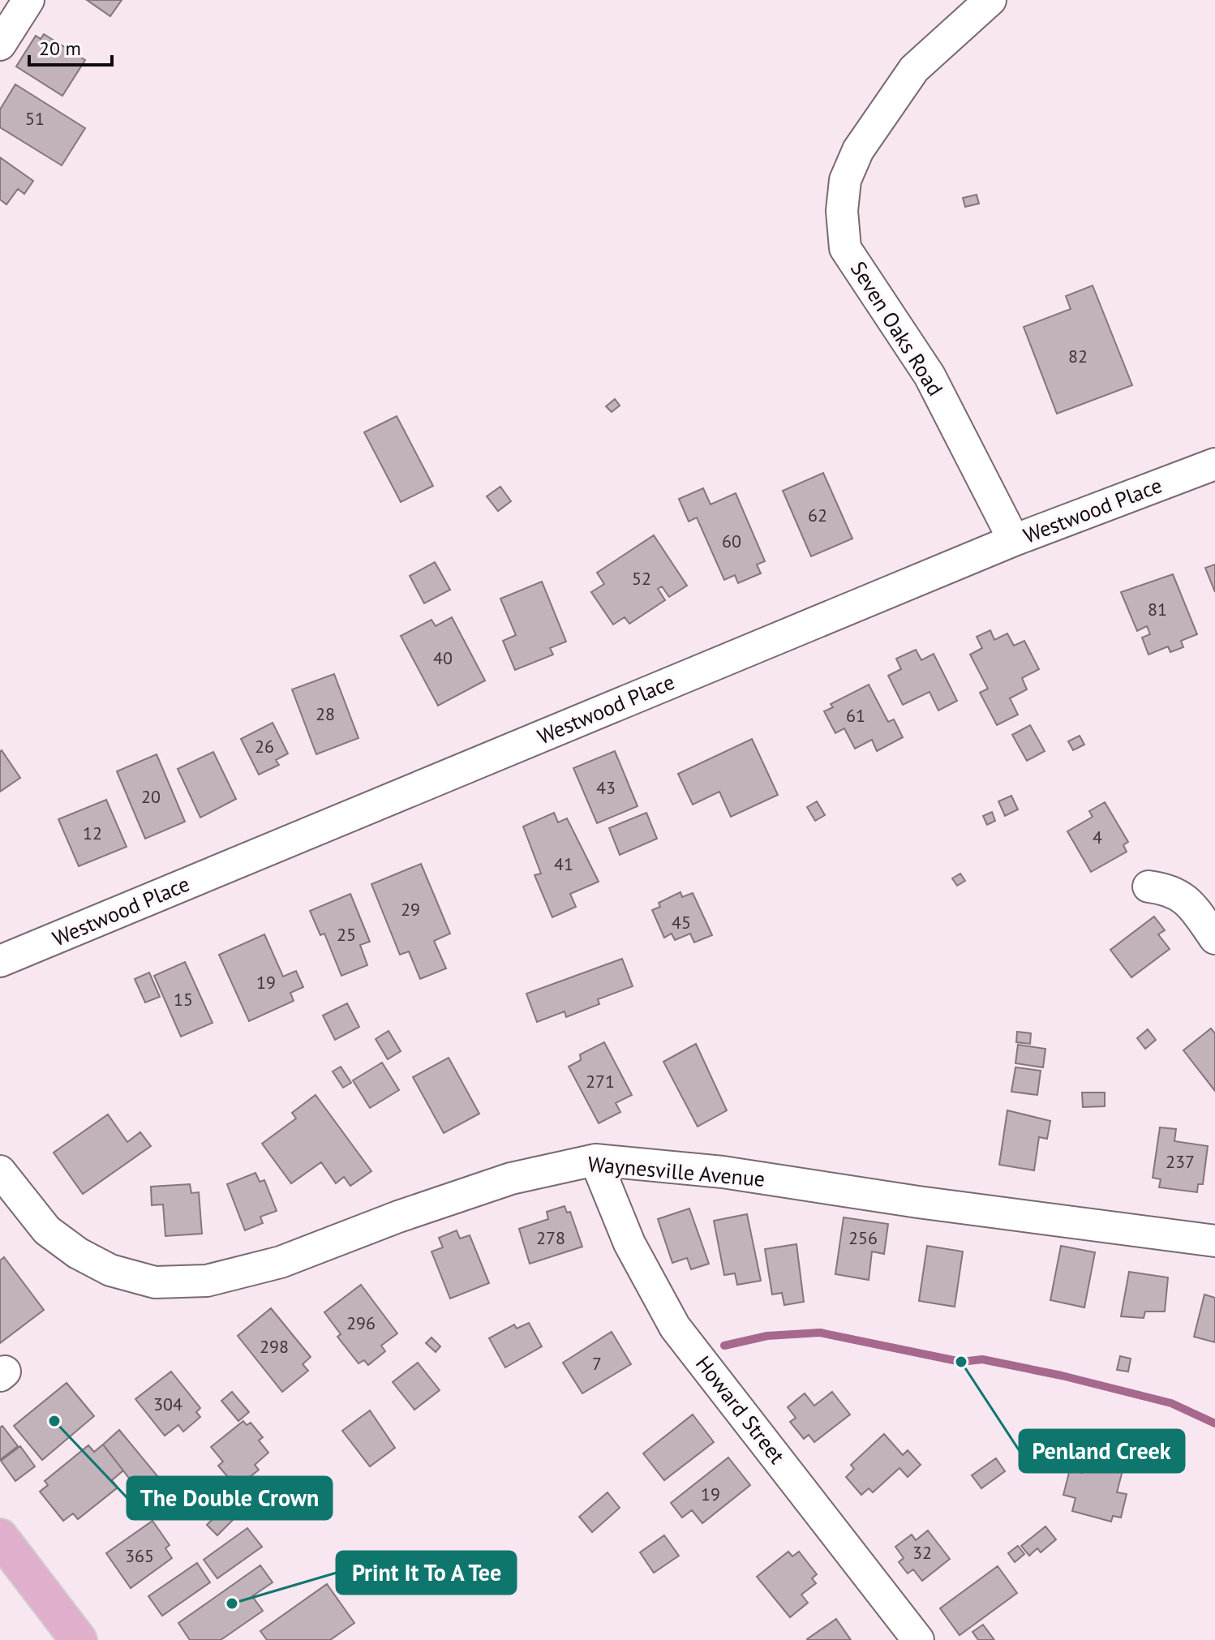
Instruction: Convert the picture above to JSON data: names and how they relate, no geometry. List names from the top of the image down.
{
  "streets": {
    "street": [
      "Seven Oaks Road",
      "Westwood Place",
      "Waynesville Avenue",
      "Howard Street"
    ]
  },
  "crossings": [
    ["Seven Oaks Road", "Westwood Place"],
    ["Waynesville Avenue", "Howard Street"]
  ],
  "places": ["Penland Creek", "The Double Crown", "Print It To A Tee"],
  "house_numbers": [
    "51",
    "82",
    "62",
    "60",
    "52",
    "81",
    "40",
    "28",
    "61",
    "26",
    "43",
    "20",
    "12",
    "4",
    "41",
    "29",
    "45",
    "25",
    "19",
    "15",
    "271",
    "237",
    "278",
    "256",
    "296",
    "298",
    "7",
    "304",
    "19",
    "32",
    "365"
  ],
  "scale_bar": "20 m"
}
